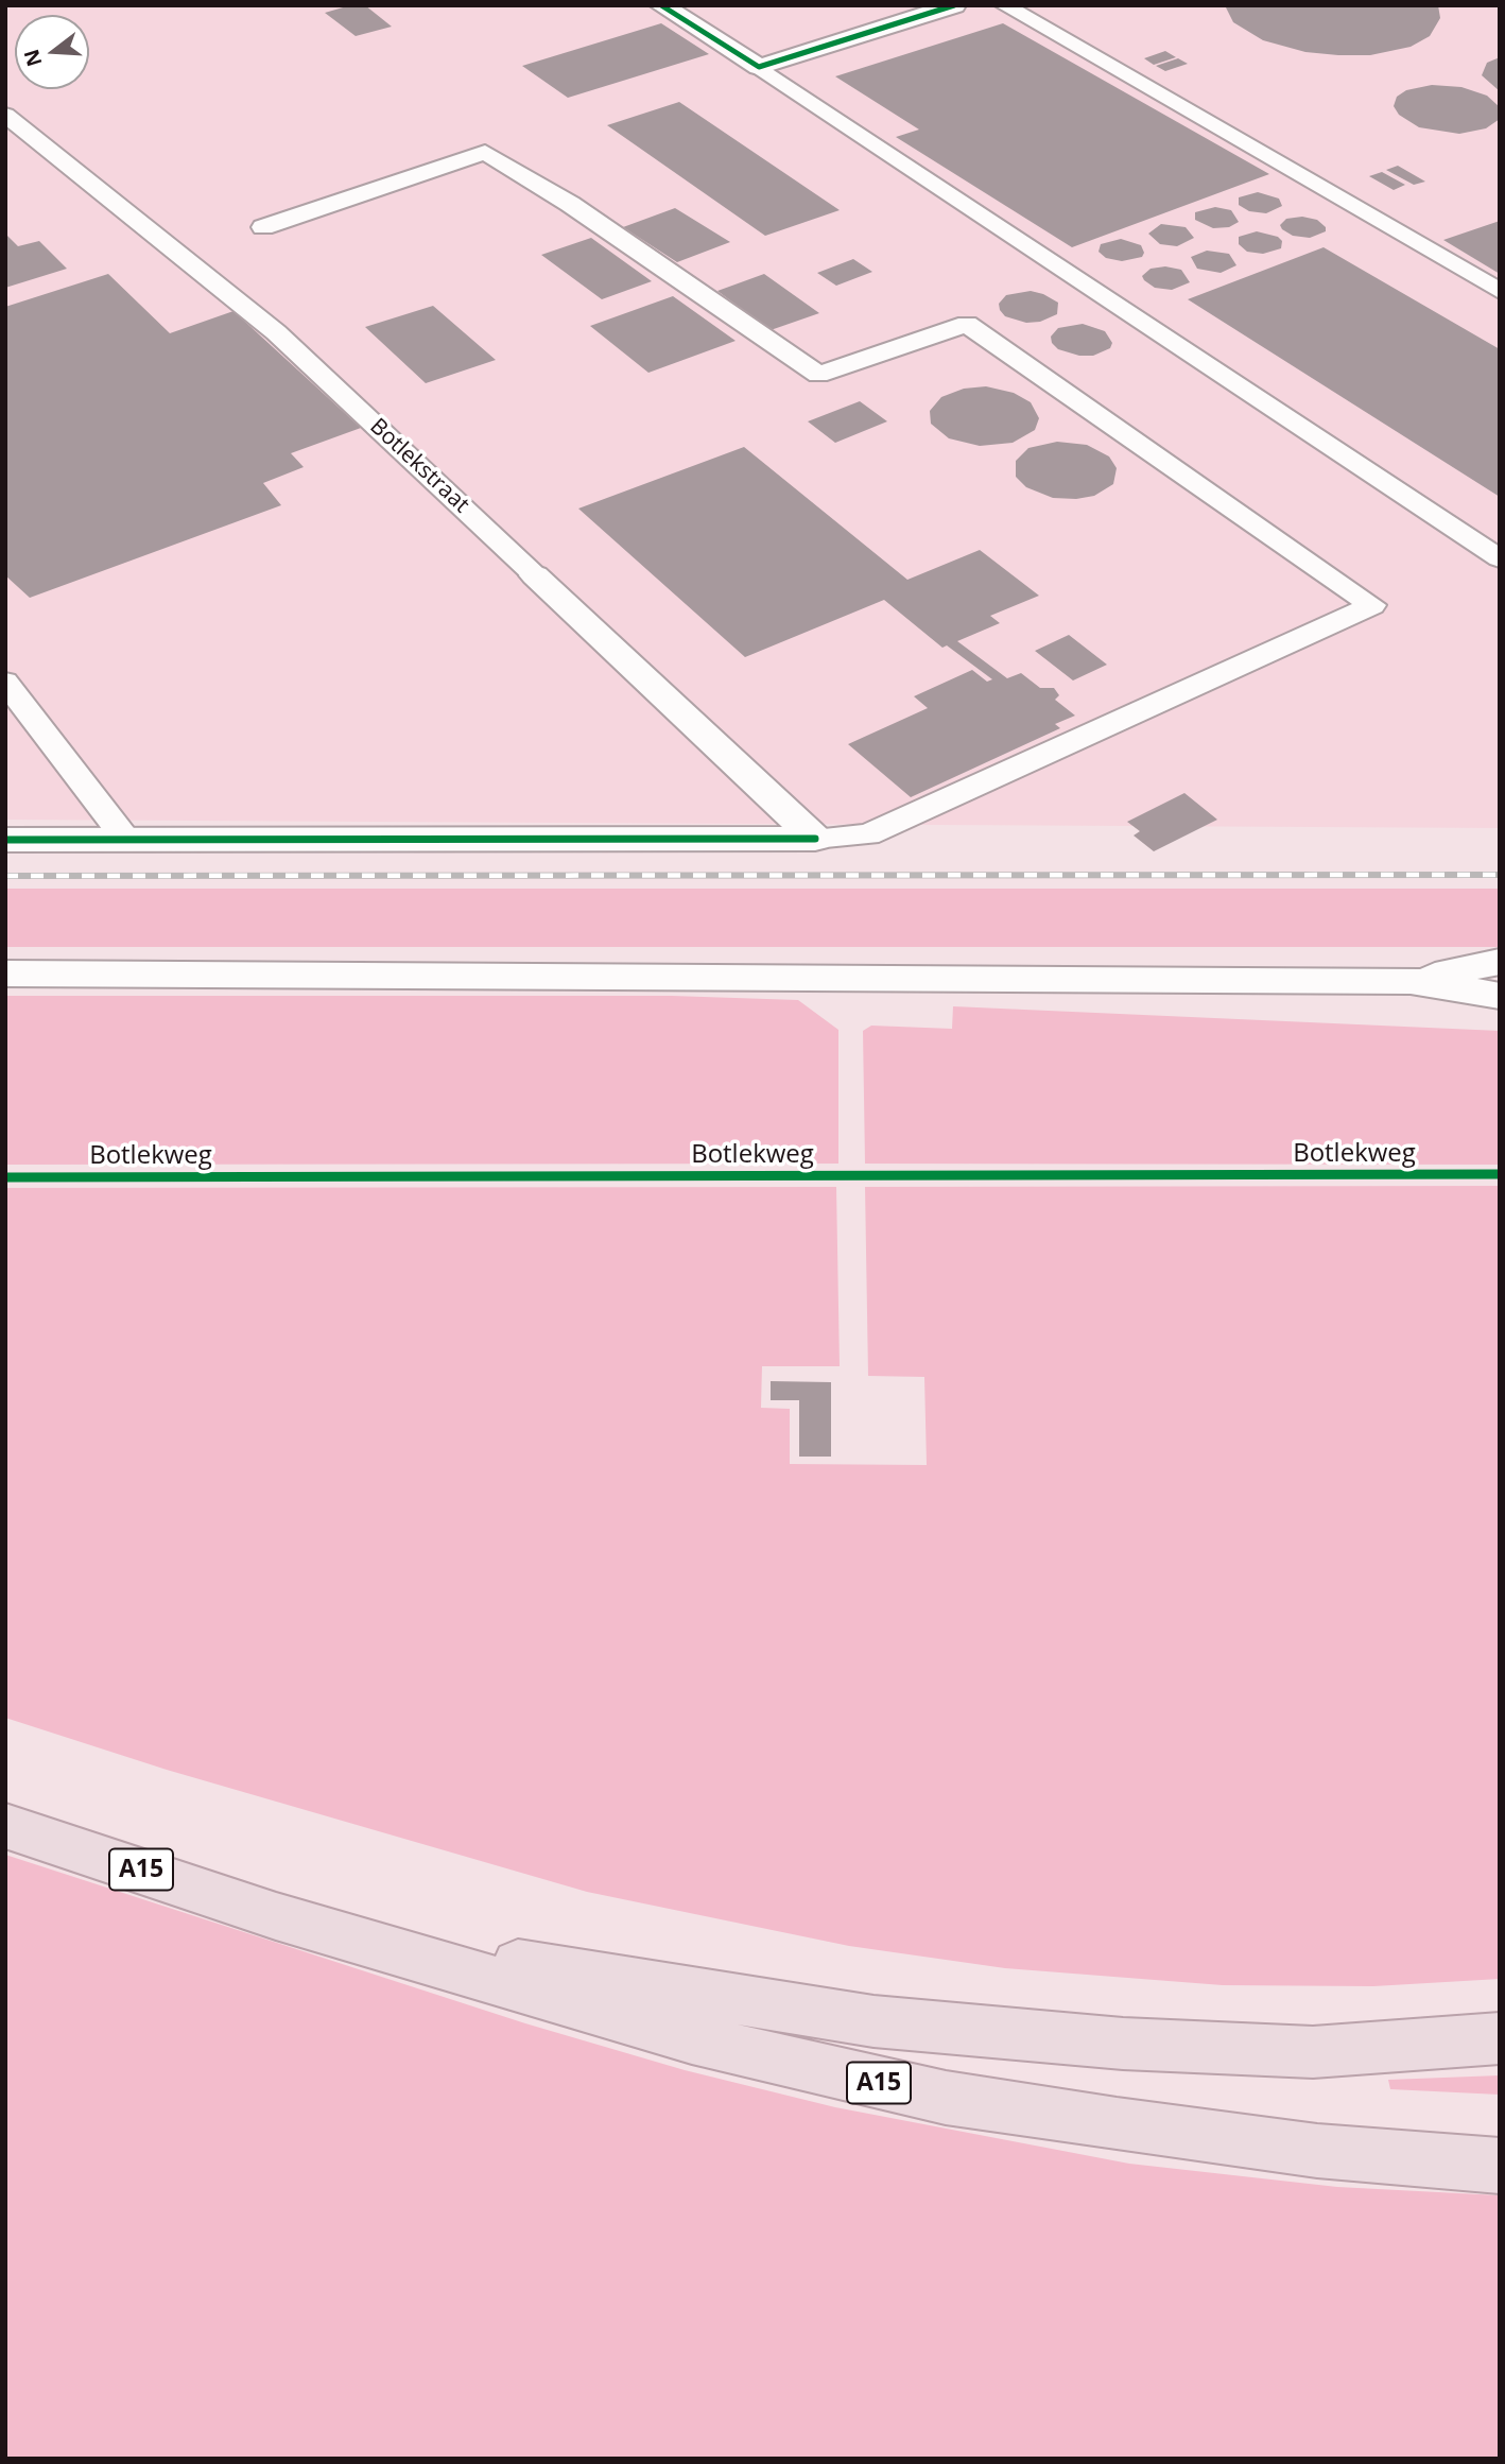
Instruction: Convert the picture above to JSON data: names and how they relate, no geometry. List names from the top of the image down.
{
  "streets": {
    "highway": ["A15"],
    "street": ["Botlekstraat"],
    "cycle path": ["Botlekweg"]
  },
  "north": "left"
}
